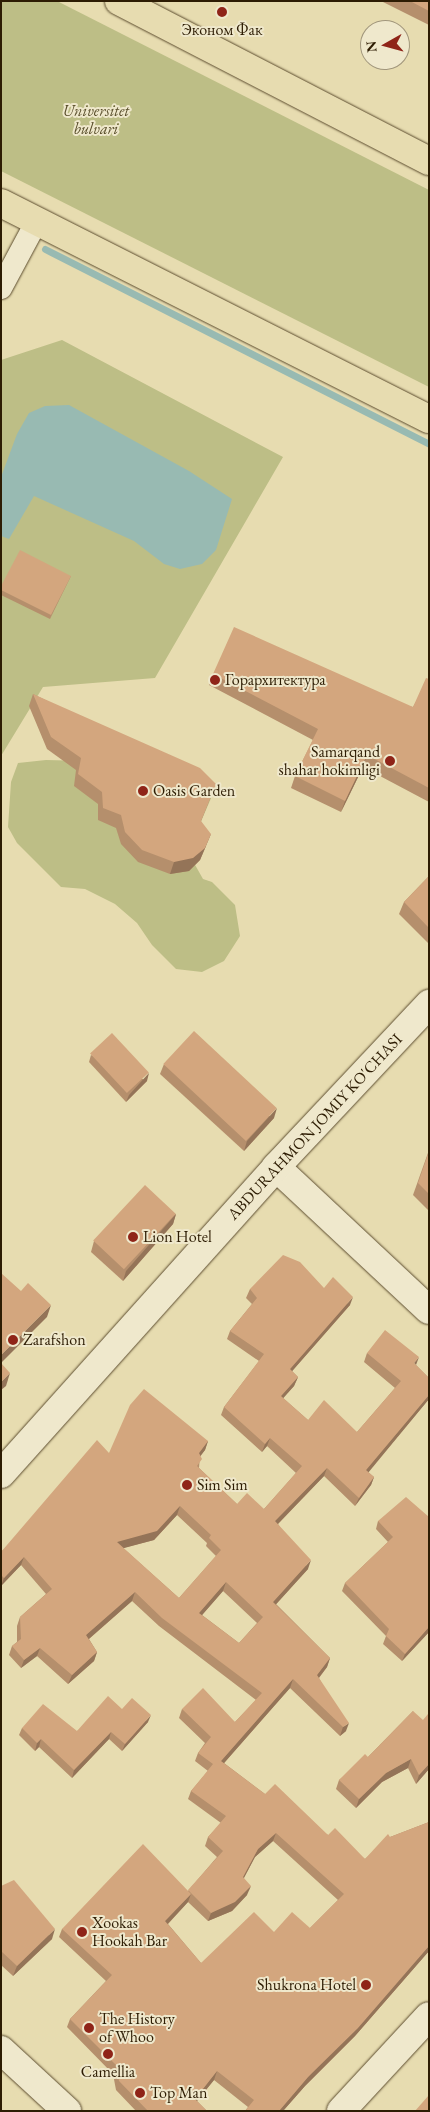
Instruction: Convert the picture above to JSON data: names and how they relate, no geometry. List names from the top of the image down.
{
  "streets": {
    "main road": ["ABDURAHMON JOMIY KO'CHASI"]
  },
  "parks": ["Universitet bulvari"],
  "places": [
    "Эконом Фак",
    "Горархитектура",
    "Samarqand shahar hokimligi",
    "Oasis Garden",
    "Lion Hotel",
    "Zarafshon",
    "Sim Sim",
    "Xookas Hookah Bar",
    "Shukrona Hotel",
    "The History of Whoo",
    "Camellia",
    "Top Man"
  ],
  "north": "left"
}
